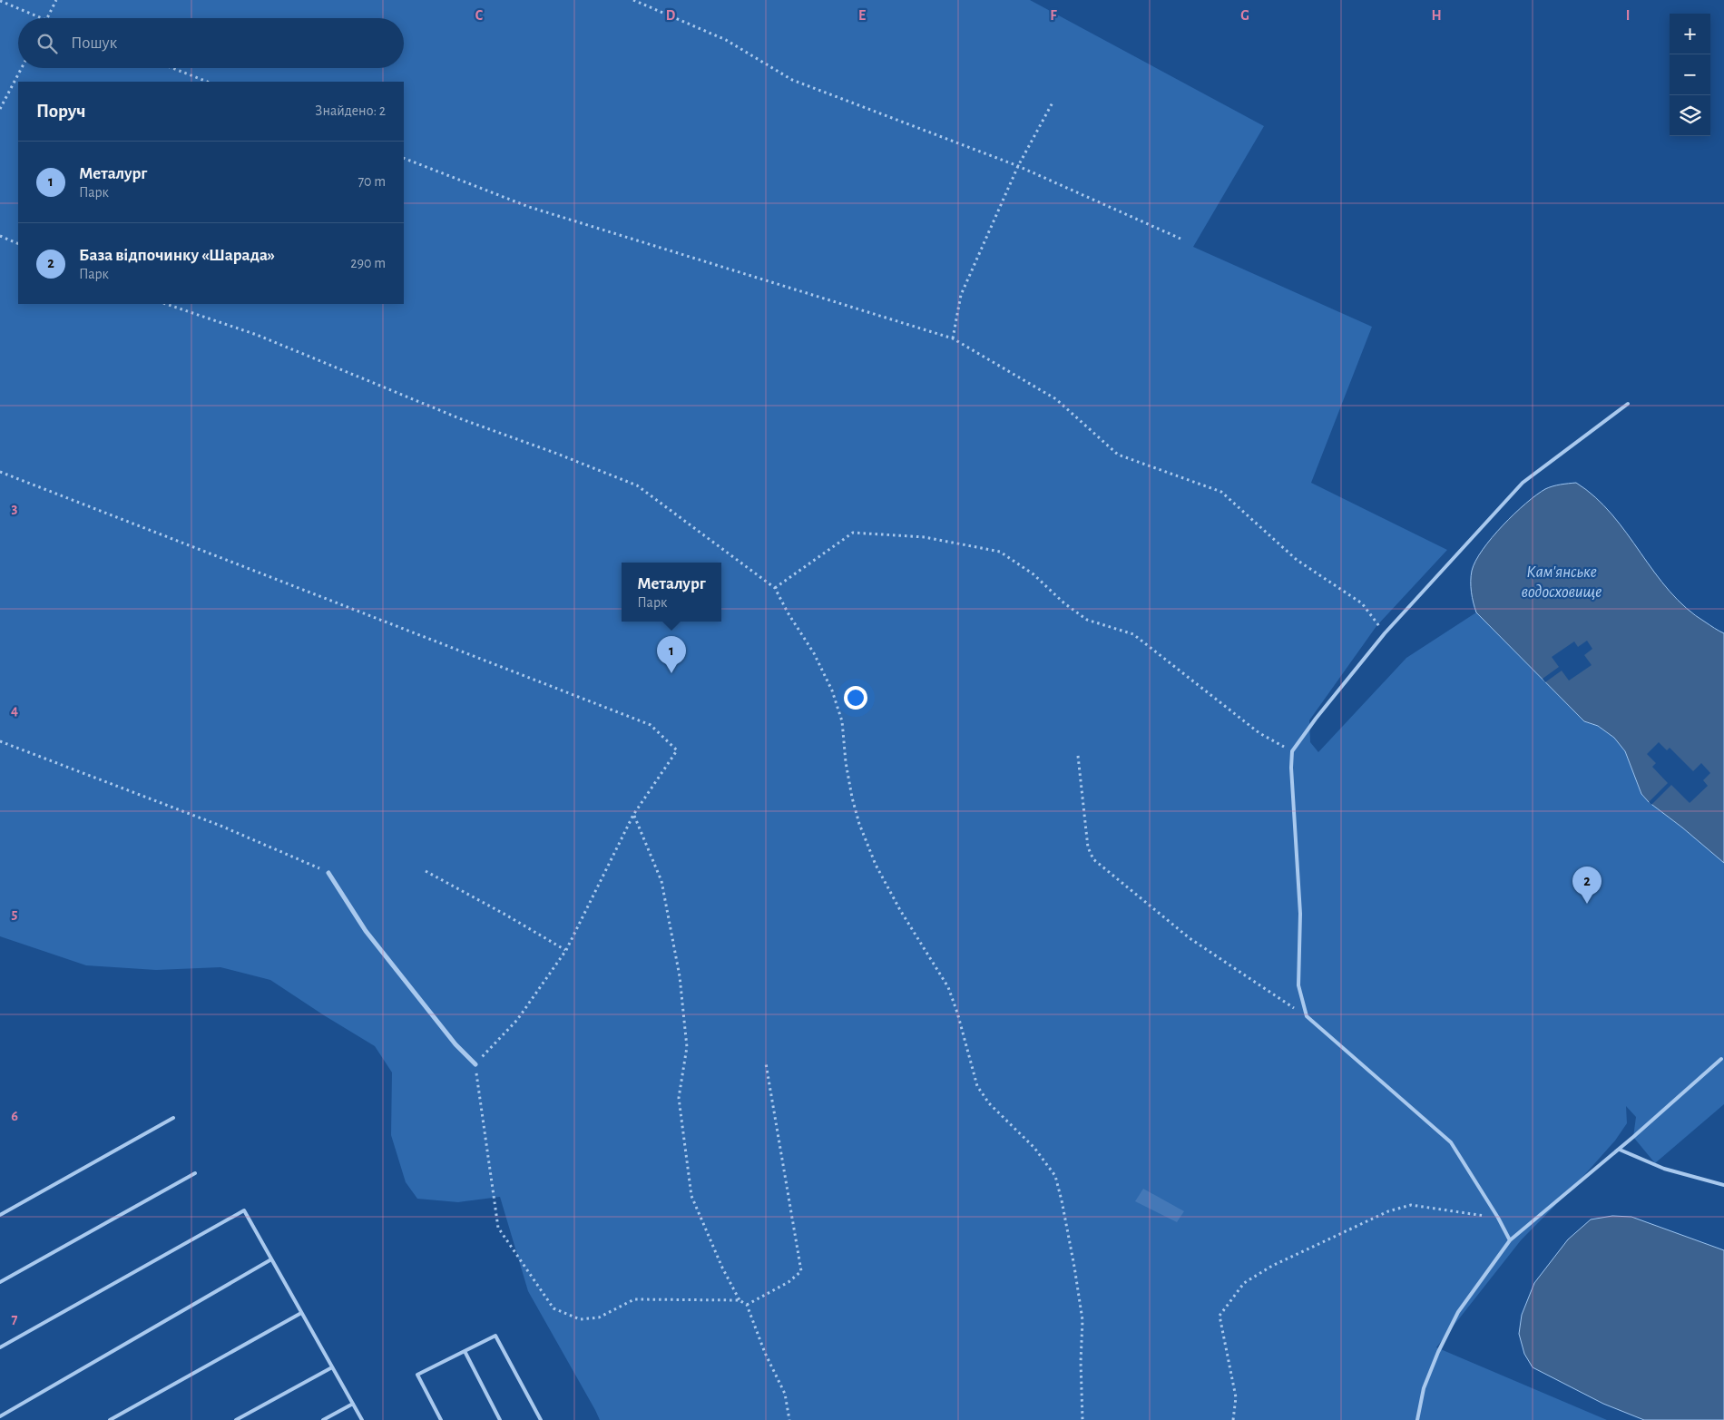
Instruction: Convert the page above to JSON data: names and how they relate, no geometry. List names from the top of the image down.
{
  "water": ["Кам'янське водосховище"],
  "page": {
    "map_buttons": ["+", "−"],
    "search": "Пошук",
    "heading": ["Поруч", "Знайдено: 2"],
    "list": [
      {
        "mark": "1",
        "name": "Металург",
        "note": "Парк",
        "value": "70 m"
      },
      {
        "mark": "2",
        "name": "База відпочинку «Шарада»",
        "note": "Парк",
        "value": "290 m"
      }
    ],
    "popup": ["Металург", "Парк"],
    "pins": ["1", "2"]
  },
  "grid": {
    "columns": [
      "C",
      "D",
      "E",
      "F",
      "G",
      "H",
      "I"
    ],
    "rows": [
      "3",
      "4",
      "5",
      "6",
      "7"
    ]
  }
}
